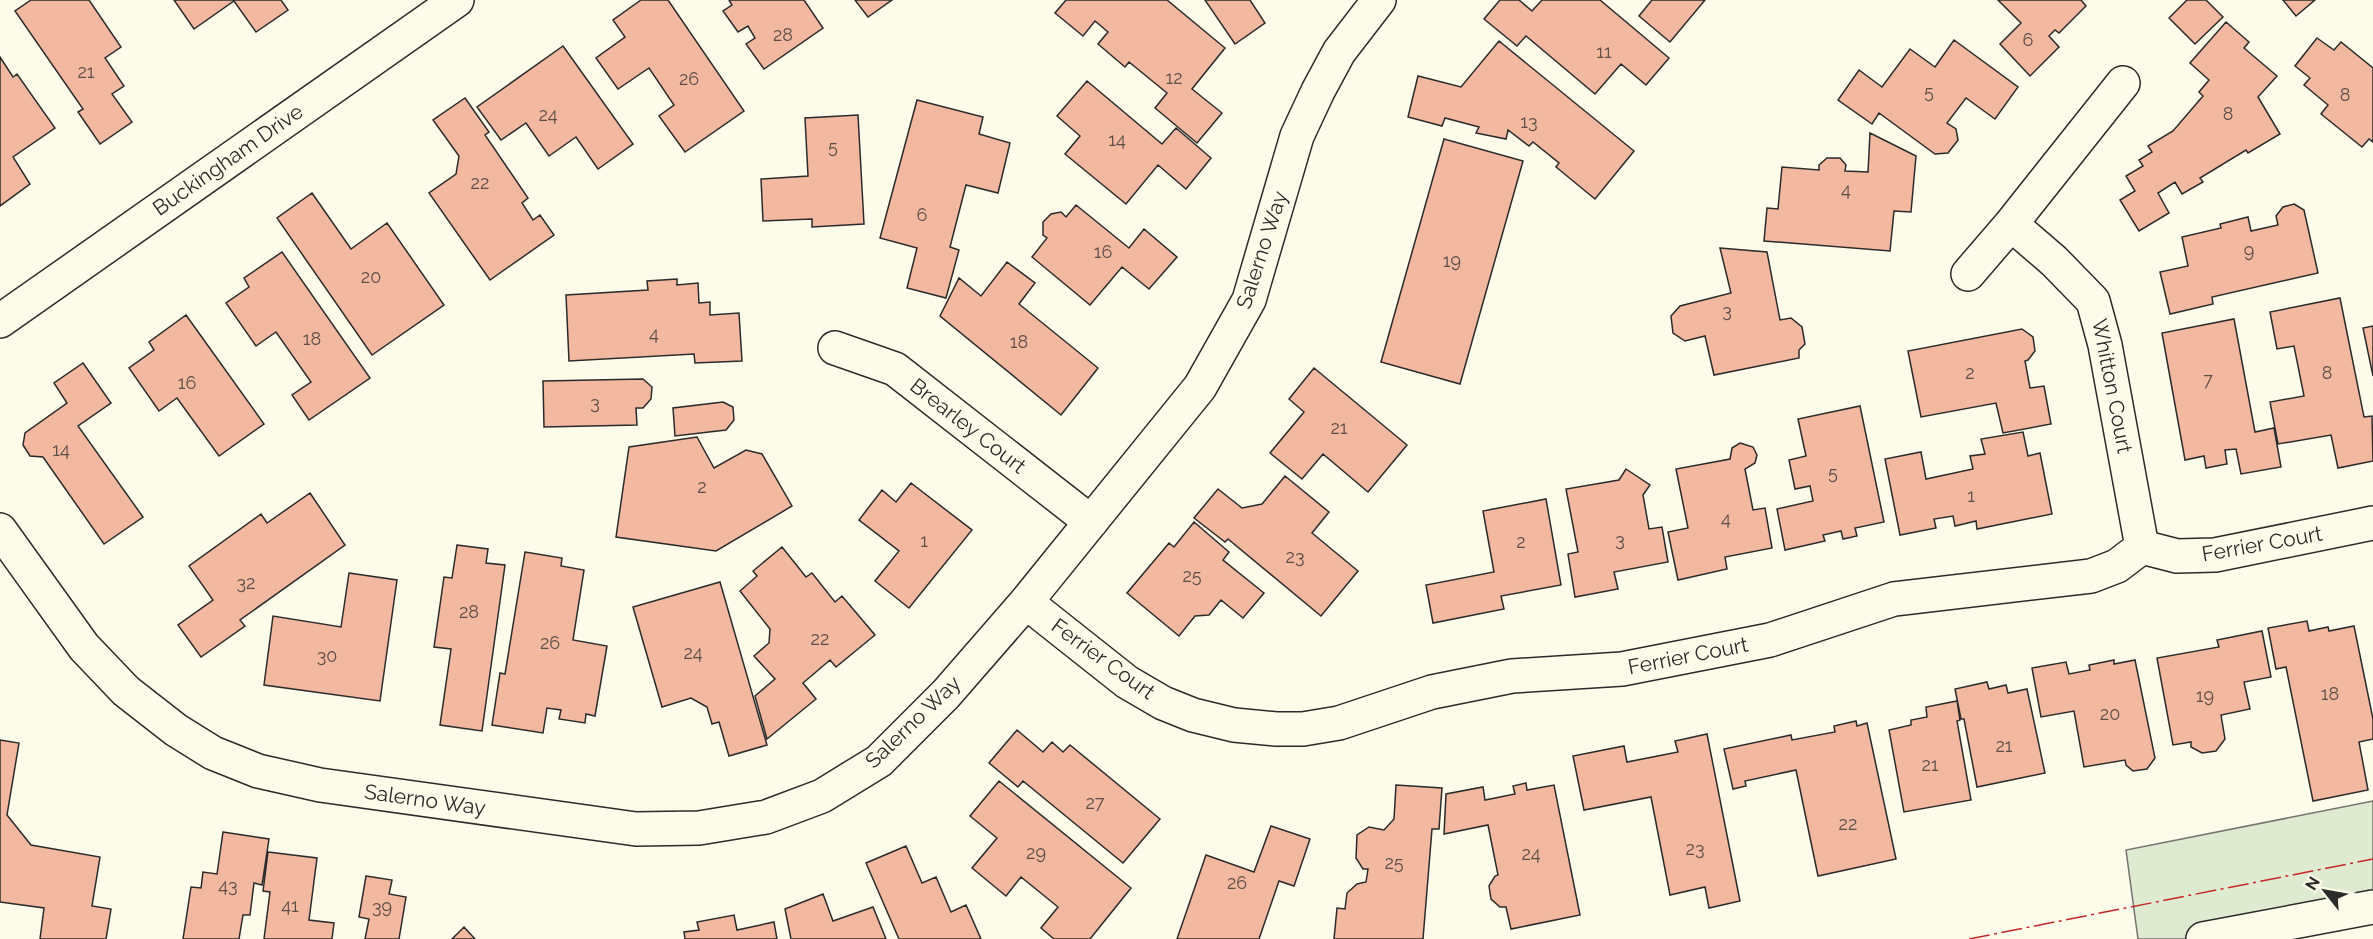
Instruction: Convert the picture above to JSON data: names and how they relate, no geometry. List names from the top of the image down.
{
  "streets": {
    "street": [
      "Buckingham Drive",
      "Salerno Way",
      "Whitton Court",
      "Brearley Court",
      "Ferrier Court"
    ]
  },
  "crossings": [
    ["Salerno Way", "Brearley Court"],
    ["Salerno Way", "Ferrier Court"],
    ["Whitton Court", "Ferrier Court"]
  ],
  "house_numbers": [
    "28",
    "6",
    "11",
    "21",
    "12",
    "26",
    "5",
    "8",
    "8",
    "24",
    "13",
    "14",
    "5",
    "22",
    "4",
    "6",
    "9",
    "16",
    "19",
    "20",
    "3",
    "4",
    "18",
    "18",
    "2",
    "8",
    "7",
    "16",
    "3",
    "21",
    "14",
    "5",
    "2",
    "1",
    "4",
    "3",
    "1",
    "2",
    "23",
    "25",
    "32",
    "28",
    "22",
    "26",
    "24",
    "30",
    "18",
    "19",
    "20",
    "21",
    "21",
    "27",
    "22",
    "23",
    "29",
    "24",
    "25",
    "26",
    "43",
    "41",
    "39"
  ],
  "north": "top left"
}
